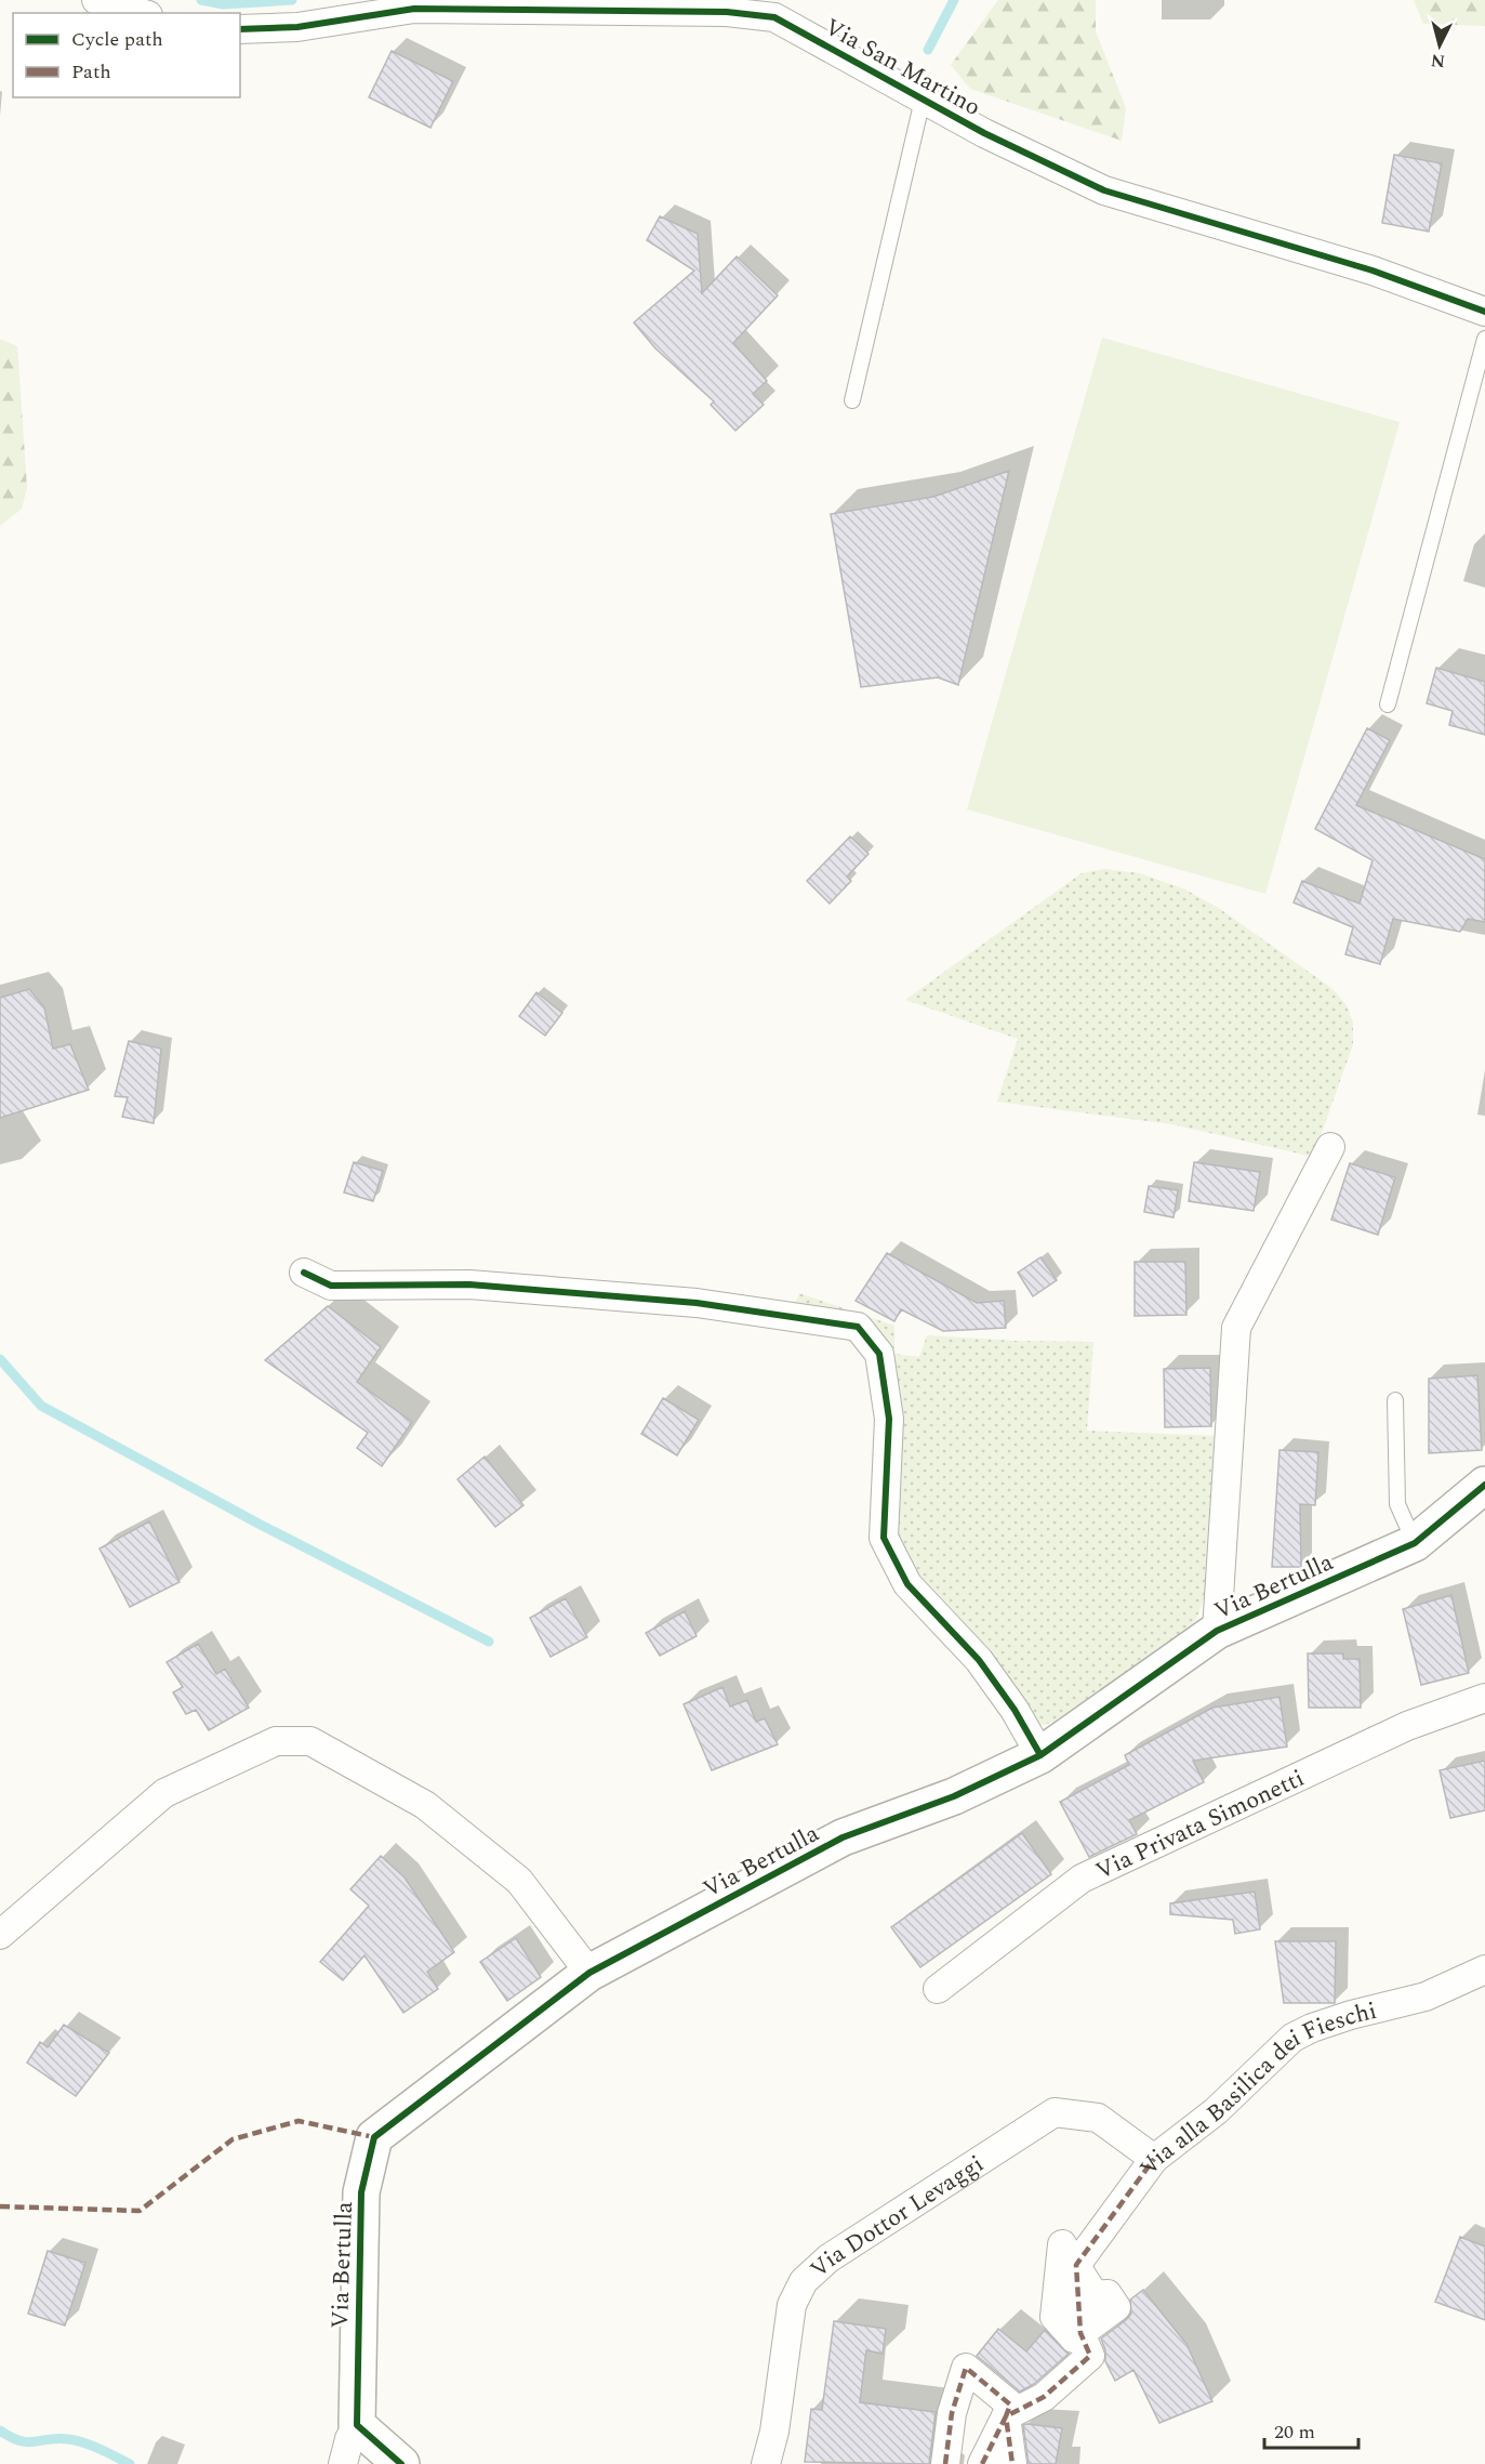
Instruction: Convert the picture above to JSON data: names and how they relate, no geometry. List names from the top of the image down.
{
  "streets": {
    "street": [
      "Via San Martino",
      "Via Bertulla",
      "Via Privata Simonetti",
      "Via alla Basilica dei Fieschi",
      "Via Dottor Levaggi"
    ]
  },
  "crossings": [
    ["Via alla Basilica dei Fieschi", "Via Dottor Levaggi"]
  ],
  "legend": ["Cycle path", "Path"],
  "scale_bar": "20 m",
  "north": "bottom"
}
